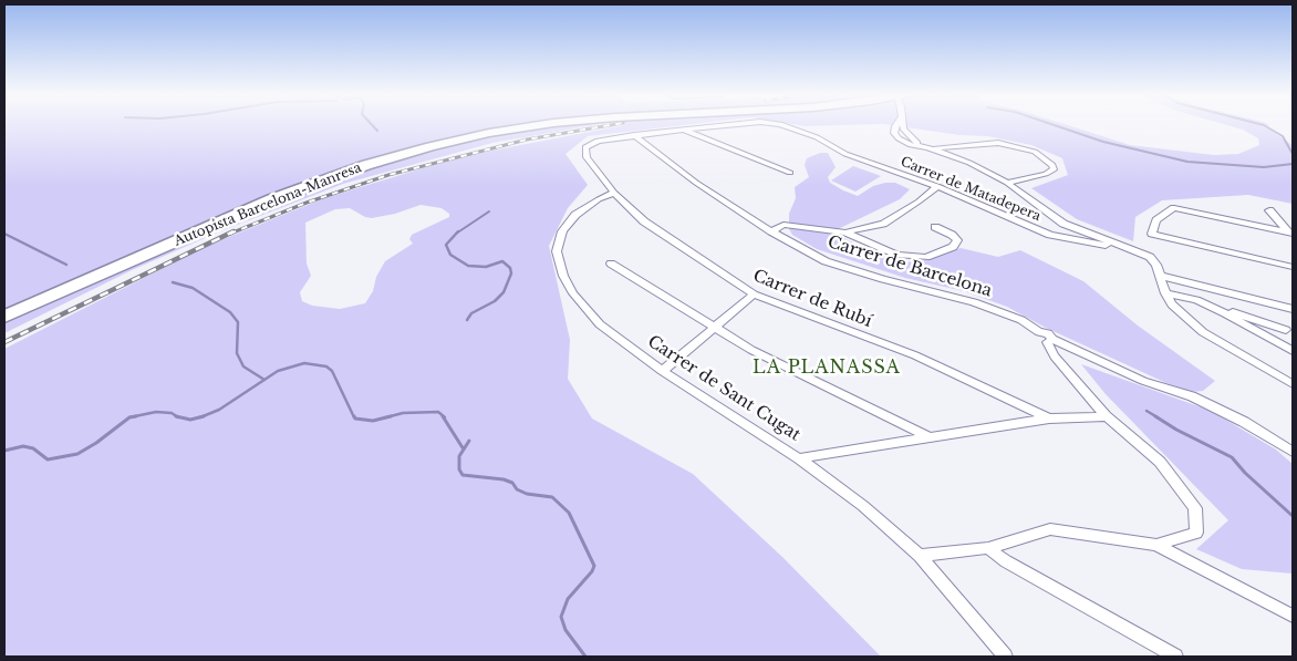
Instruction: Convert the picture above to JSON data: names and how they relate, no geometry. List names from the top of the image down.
{
  "streets": {
    "highway": ["Autopista Barcelona-Manresa"],
    "street": [
      "Carrer de Matadepera",
      "Carrer de Barcelona",
      "Carrer de Rubí",
      "Carrer de Sant Cugat"
    ]
  },
  "crossings": [
    ["Carrer de Matadepera", "Carrer de Barcelona"],
    ["Carrer de Matadepera", "Carrer de Rubí"],
    ["Carrer de Barcelona", "Carrer de Sant Cugat"],
    ["Carrer de Rubí", "Carrer de Sant Cugat"]
  ],
  "districts": ["LA PLANASSA"]
}
